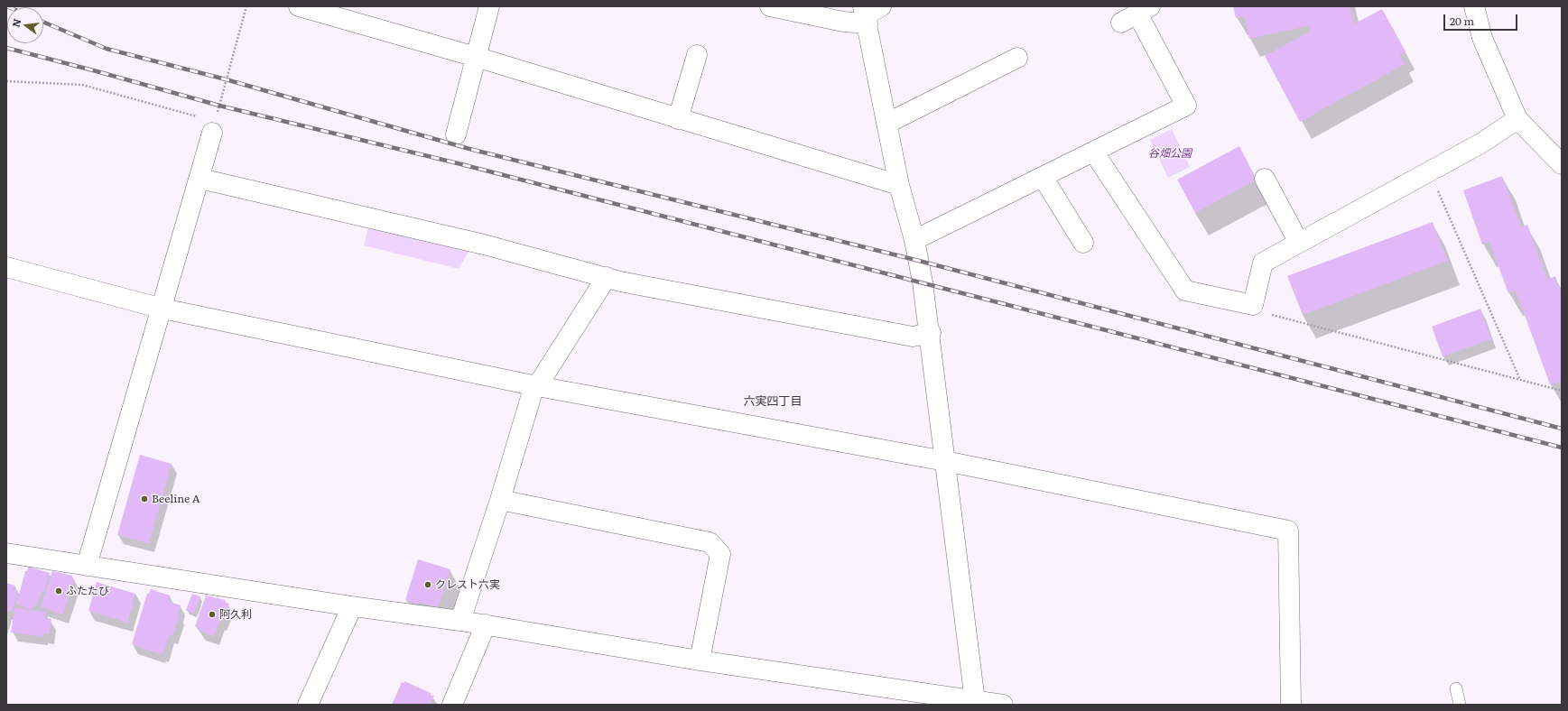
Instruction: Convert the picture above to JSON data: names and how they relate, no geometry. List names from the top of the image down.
{
  "districts": ["六実四丁目"],
  "parks": ["谷畑公園"],
  "places": [
    "Beeline A",
    "クレスト六実",
    "ふたたび",
    "阿久利"
  ],
  "scale_bar": "20 m",
  "north": "left"
}
